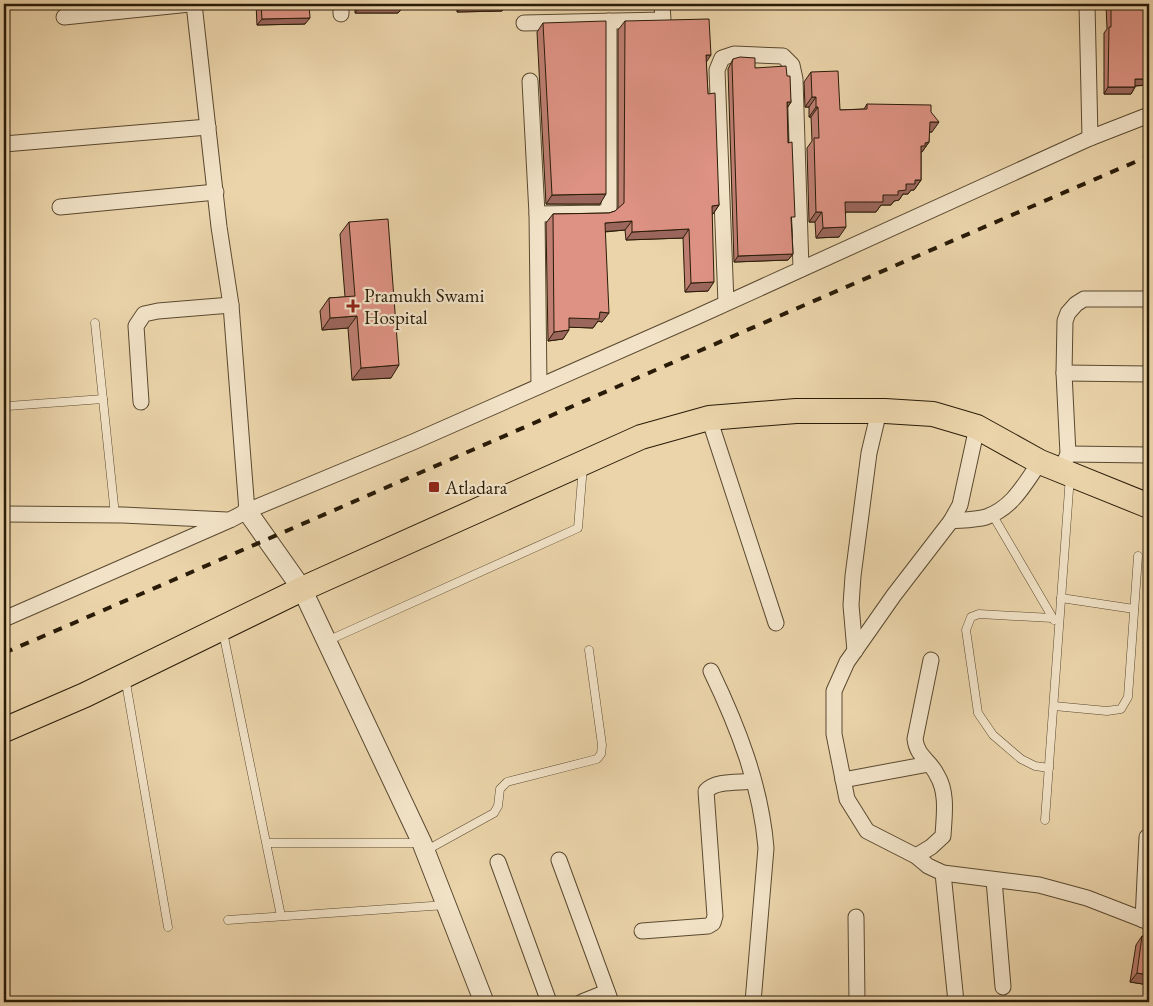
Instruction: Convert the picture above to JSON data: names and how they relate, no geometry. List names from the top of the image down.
{
  "places": {
    "health": ["Pramukh Swami Hospital"],
    "transit": ["Atladara"]
  }
}
